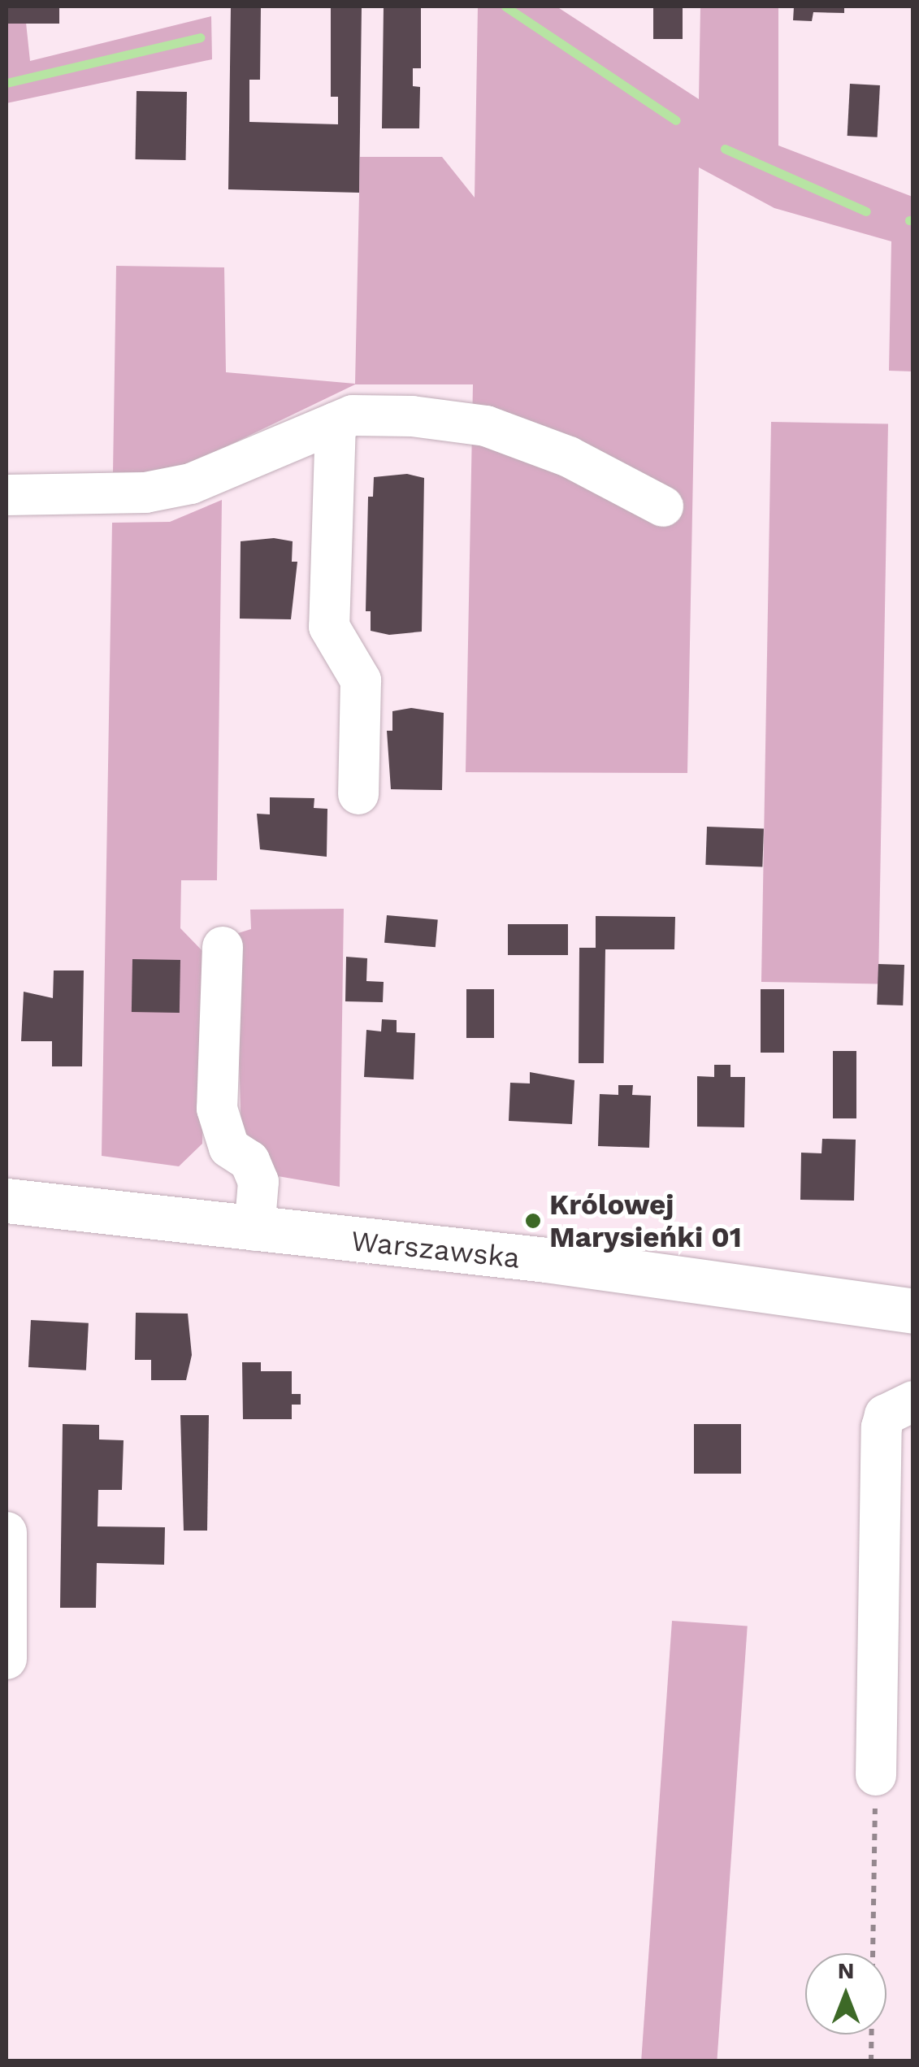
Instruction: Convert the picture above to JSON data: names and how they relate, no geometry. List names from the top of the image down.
{
  "streets": {
    "main road": ["Warszawska"]
  },
  "places": ["Królowej Marysieńki 01"],
  "north": "top"
}
